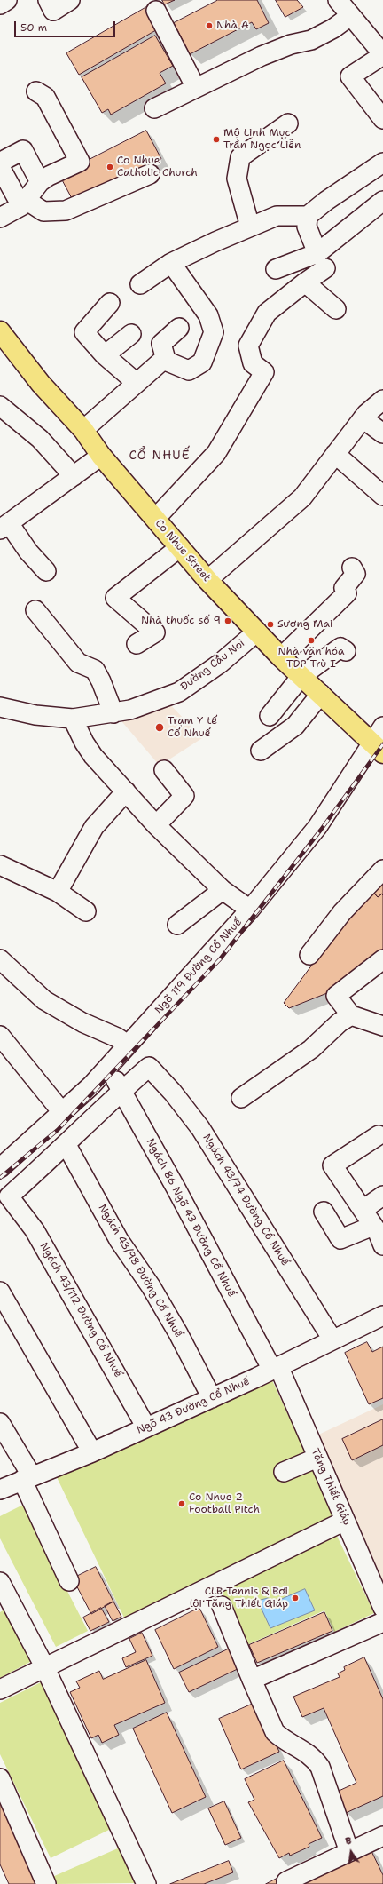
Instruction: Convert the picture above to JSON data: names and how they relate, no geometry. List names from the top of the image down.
{
  "streets": {
    "main road": ["Co Nhue Street"],
    "street": [
      "Đường Cầu Noi",
      "Ngõ 119 Đường Cổ Nhuế",
      "Ngách 43/74 Đường Cổ Nhuế",
      "Ngách 86 Ngõ 43 Đường Cổ Nhuế",
      "Ngách 43/98 Đường Cổ Nhuế",
      "Ngách 43/112 Đường Cổ Nhuế",
      "Ngõ 43 Đường Cổ Nhuế",
      "Tăng Thiết Giáp"
    ]
  },
  "crossings": [
    ["Co Nhue Street", "Đường Cầu Noi"],
    ["Co Nhue Street", "Ngõ 119 Đường Cổ Nhuế"],
    ["Ngõ 119 Đường Cổ Nhuế", "Ngách 86 Ngõ 43 Đường Cổ Nhuế"],
    ["Ngõ 119 Đường Cổ Nhuế", "Ngách 43/98 Đường Cổ Nhuế"],
    ["Ngõ 119 Đường Cổ Nhuế", "Ngách 43/112 Đường Cổ Nhuế"],
    ["Ngách 43/74 Đường Cổ Nhuế", "Ngách 86 Ngõ 43 Đường Cổ Nhuế"],
    ["Ngách 43/74 Đường Cổ Nhuế", "Ngõ 43 Đường Cổ Nhuế"],
    ["Ngách 86 Ngõ 43 Đường Cổ Nhuế", "Ngõ 43 Đường Cổ Nhuế"],
    ["Ngách 86 Ngõ 43 Đường Cổ Nhuế", "Tăng Thiết Giáp"],
    ["Ngách 43/98 Đường Cổ Nhuế", "Ngách 43/112 Đường Cổ Nhuế"],
    ["Ngách 43/98 Đường Cổ Nhuế", "Ngõ 43 Đường Cổ Nhuế"],
    ["Ngách 43/112 Đường Cổ Nhuế", "Ngõ 43 Đường Cổ Nhuế"],
    ["Ngõ 43 Đường Cổ Nhuế", "Tăng Thiết Giáp"]
  ],
  "districts": ["CỔ NHUẾ"],
  "places": [
    "Nhà A",
    "Mộ Linh Mục Trần Ngọc Liễn",
    "Co Nhue Catholic Church",
    "Nhà thuốc số 9",
    "Sương Mai",
    "Nhà văn hóa TDP Trù I",
    "Trạm Y tế Cổ Nhuế",
    "Co Nhue 2 Football Pitch",
    "CLB Tennis & Bơi lội Tăng Thiết Giáp"
  ],
  "scale_bar": "50 m",
  "north": "top"
}
